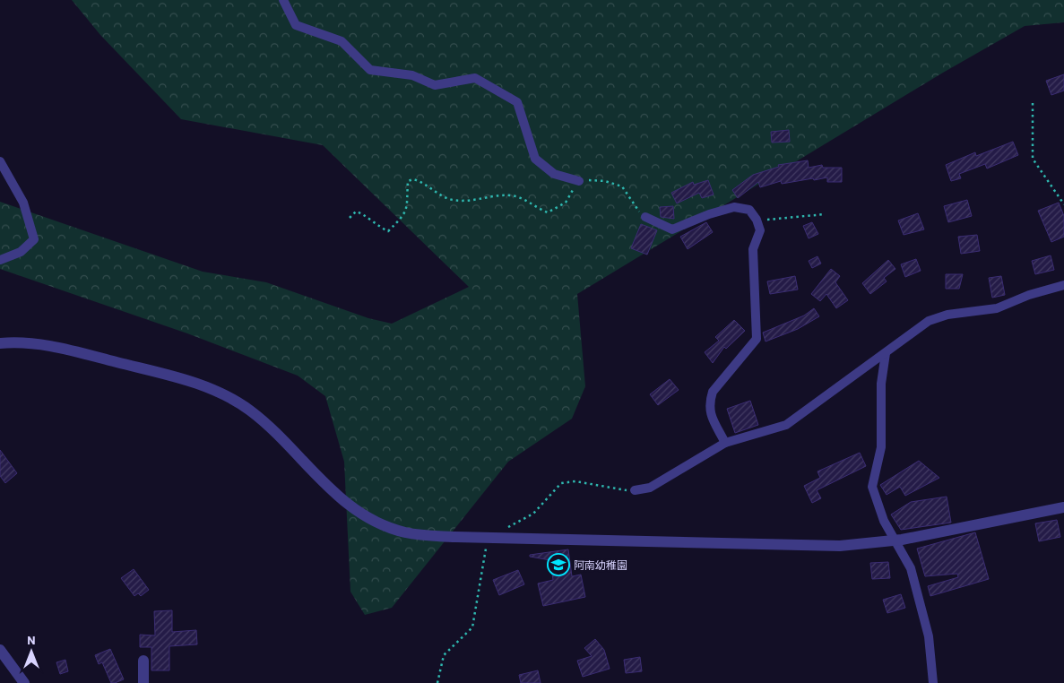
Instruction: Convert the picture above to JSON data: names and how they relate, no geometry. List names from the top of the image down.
{
  "places": {
    "school or university": ["阿南幼稚園"]
  },
  "north": "top"
}
